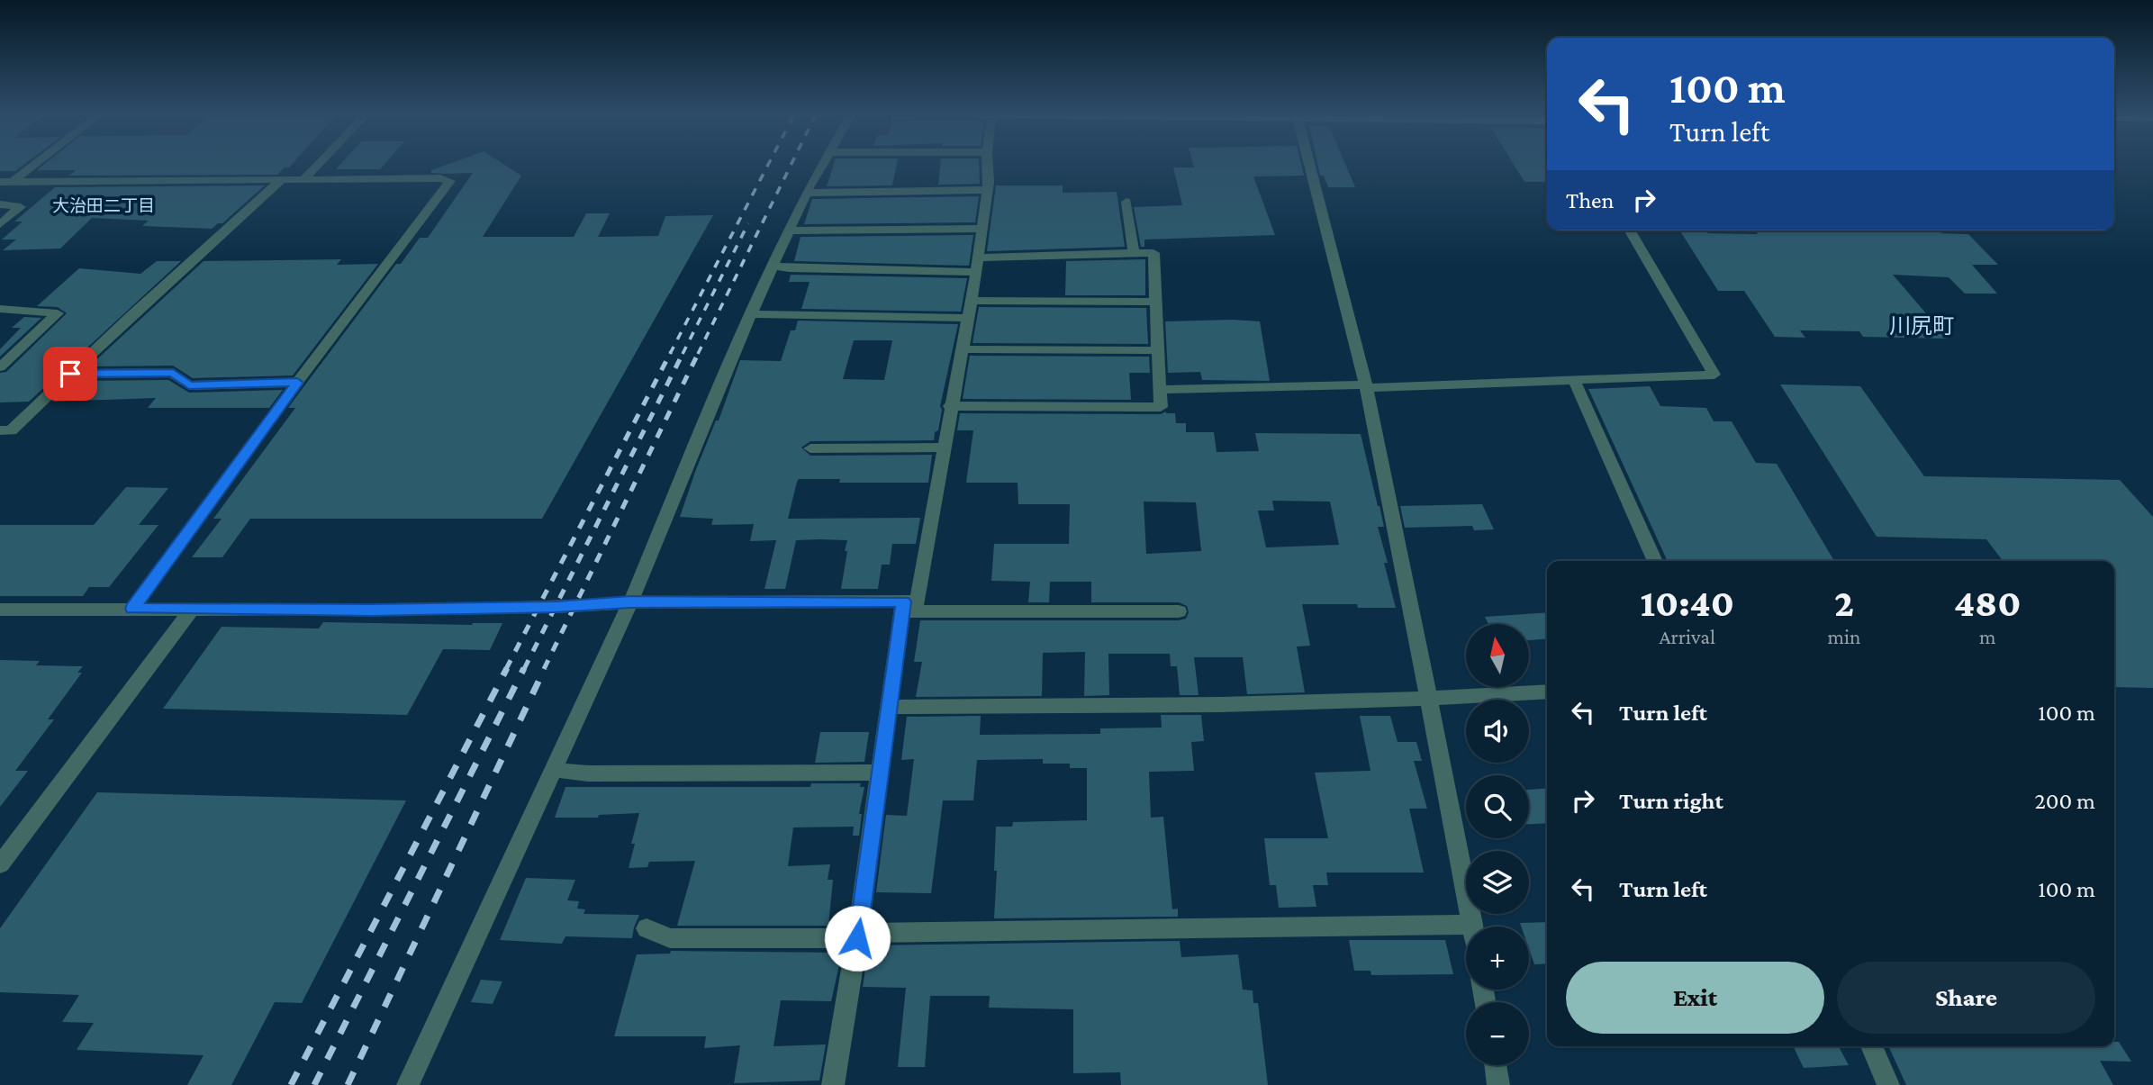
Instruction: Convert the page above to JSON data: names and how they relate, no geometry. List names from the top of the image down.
{
  "districts": ["大治田二丁目", "川尻町"],
  "north": "top",
  "page": {
    "turn": ["100 m", "Turn left"],
    "then": "Then",
    "eta": [
      "10:40",
      "Arrival",
      "2",
      "min",
      "480",
      "m"
    ],
    "map_buttons": ["+", "−"],
    "list": [
      {
        "name": "Turn left",
        "value": "100 m"
      },
      {
        "name": "Turn right",
        "value": "200 m"
      },
      {
        "name": "Turn left",
        "value": "100 m"
      }
    ],
    "buttons": ["Exit", "Share"]
  }
}
